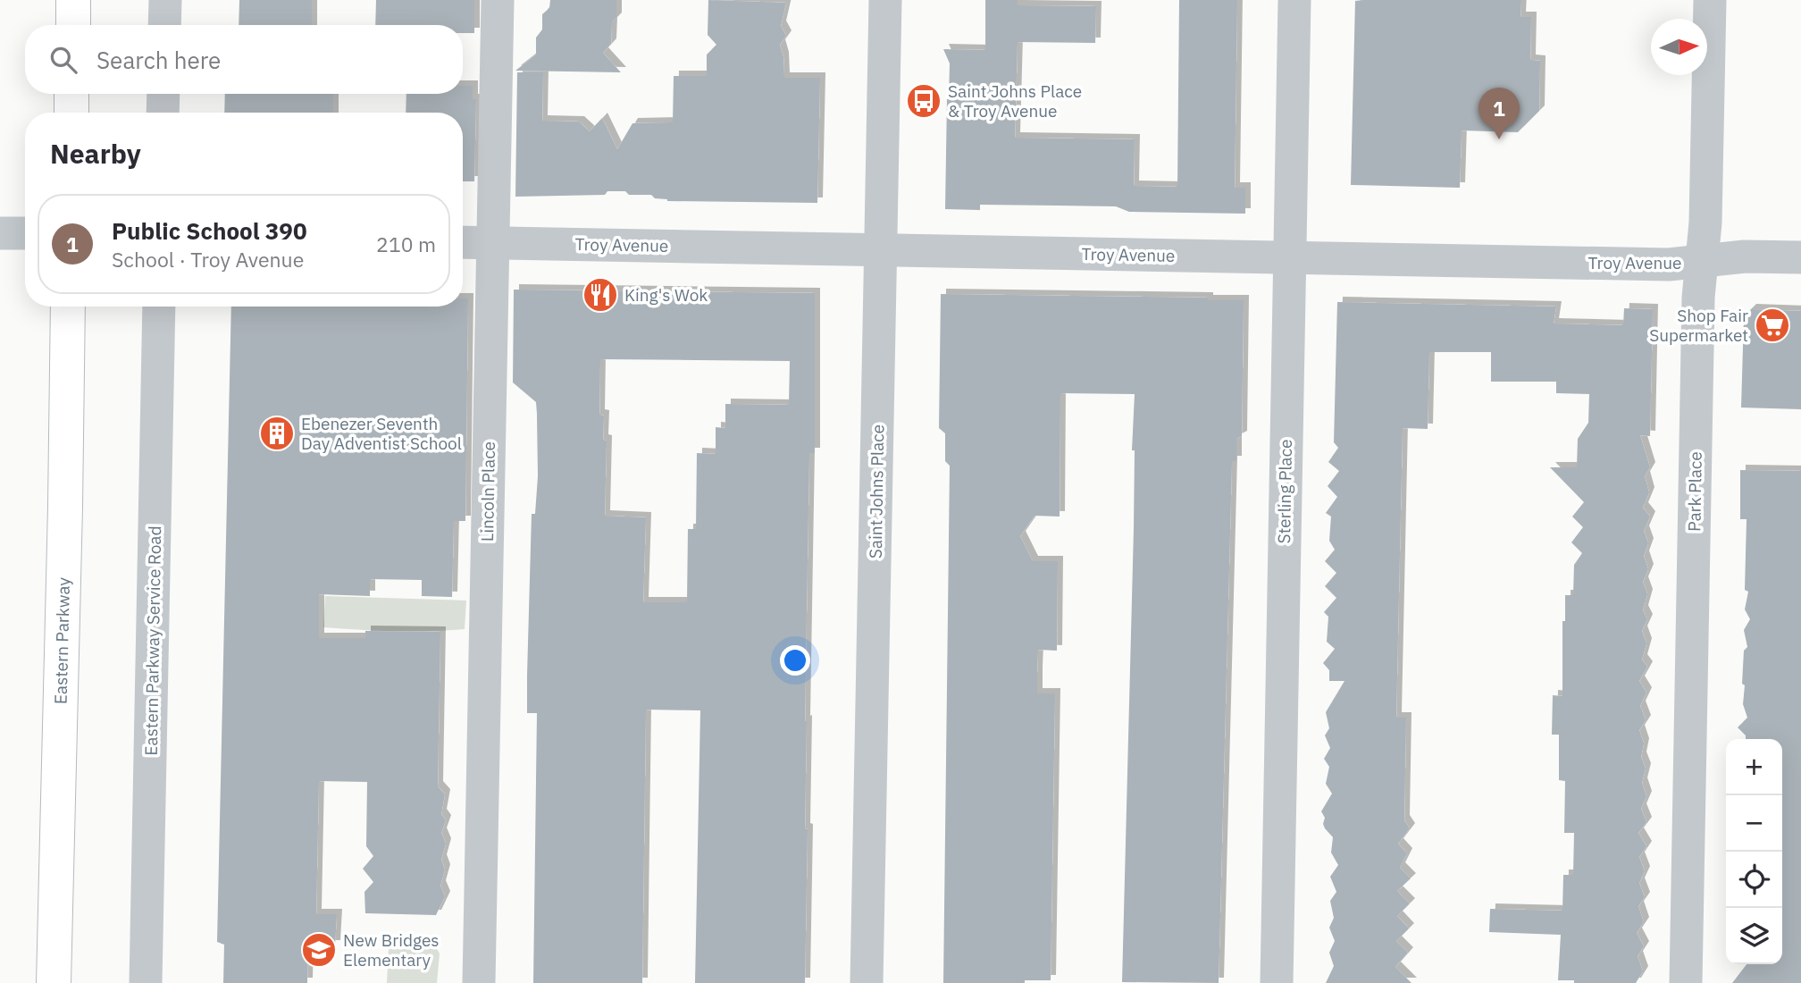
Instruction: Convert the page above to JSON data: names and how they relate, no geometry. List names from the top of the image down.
{
  "streets": {
    "main road": ["Eastern Parkway"],
    "street": [
      "Troy Avenue",
      "Lincoln Place",
      "Saint Johns Place",
      "Sterling Place",
      "Park Place",
      "Eastern Parkway Service Road"
    ]
  },
  "crossings": [
    ["Troy Avenue", "Lincoln Place"],
    ["Troy Avenue", "Saint Johns Place"],
    ["Troy Avenue", "Sterling Place"],
    ["Troy Avenue", "Park Place"]
  ],
  "places": {
    "bus stop": ["Saint Johns Place & Troy Avenue"],
    "restaurant": ["King's Wok"],
    "supermarket": ["Shop Fair Supermarket"],
    "building": ["Ebenezer Seventh Day Adventist School"],
    "school or university": ["New Bridges Elementary"]
  },
  "north": "right",
  "page": {
    "search": "Search here",
    "pins": "1",
    "heading": "Nearby",
    "list": [
      {
        "mark": "1",
        "name": "Public School 390",
        "note": "School · Troy Avenue",
        "value": "210 m"
      }
    ],
    "map_buttons": ["+", "−"]
  }
}
